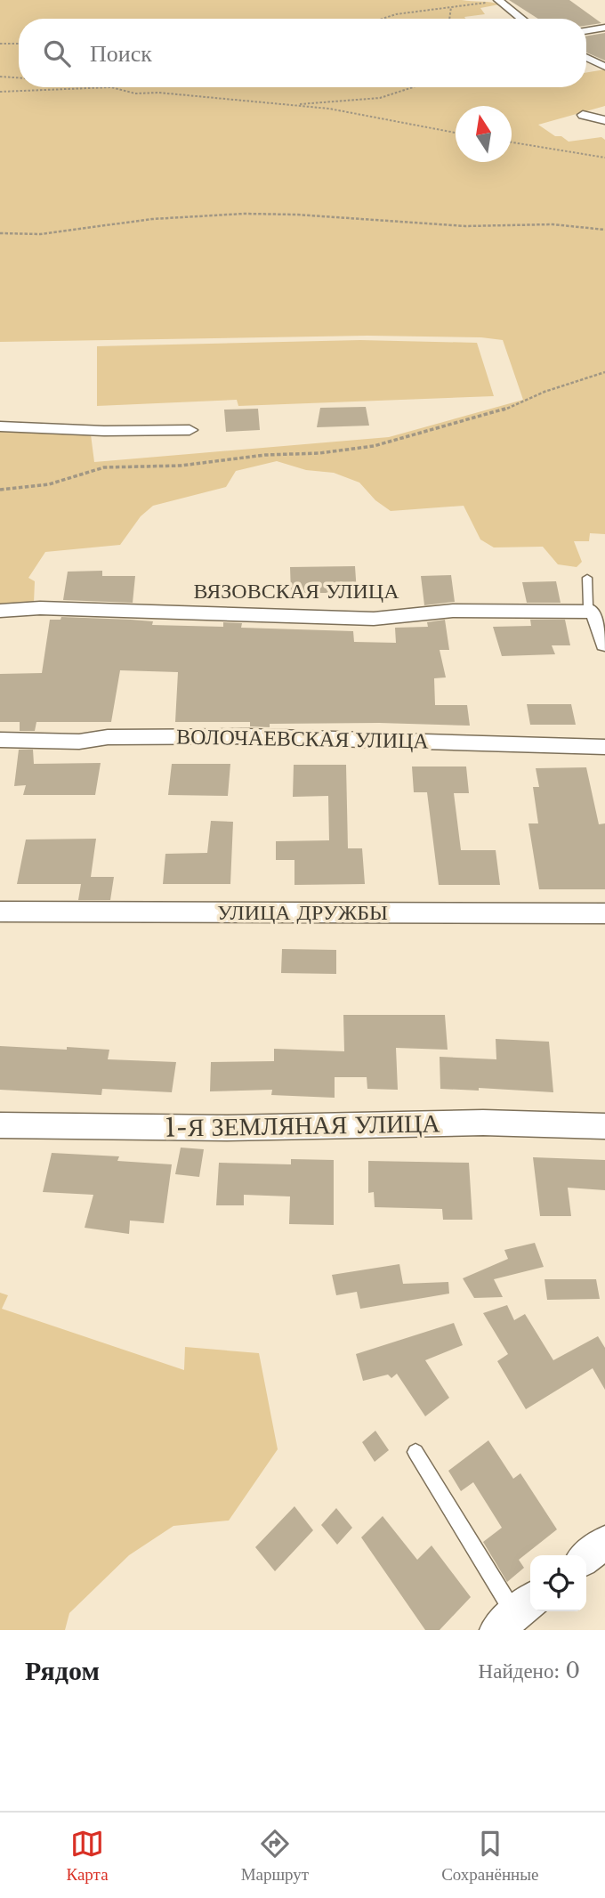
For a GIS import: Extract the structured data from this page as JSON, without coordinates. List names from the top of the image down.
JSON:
{
  "streets": {
    "street": [
      "ВЯЗОВСКАЯ УЛИЦА",
      "ВОЛОЧАЕВСКАЯ УЛИЦА",
      "УЛИЦА ДРУЖБЫ",
      "1-Я ЗЕМЛЯНАЯ УЛИЦА"
    ]
  },
  "north": "top",
  "page": {
    "search": "Поиск",
    "heading": ["Рядом", "Найдено: 0"],
    "nav": ["Карта", "Маршрут", "Сохранённые"]
  }
}
